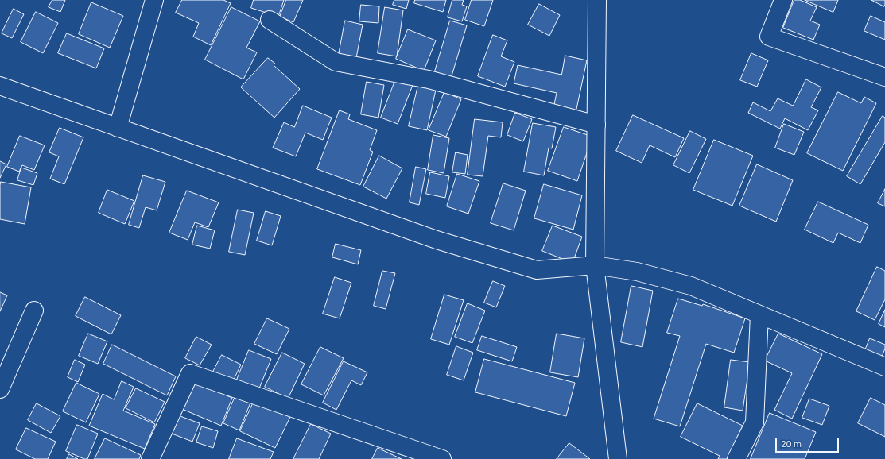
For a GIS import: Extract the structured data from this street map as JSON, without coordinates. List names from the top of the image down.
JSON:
{
  "scale_bar": "20 m"
}
